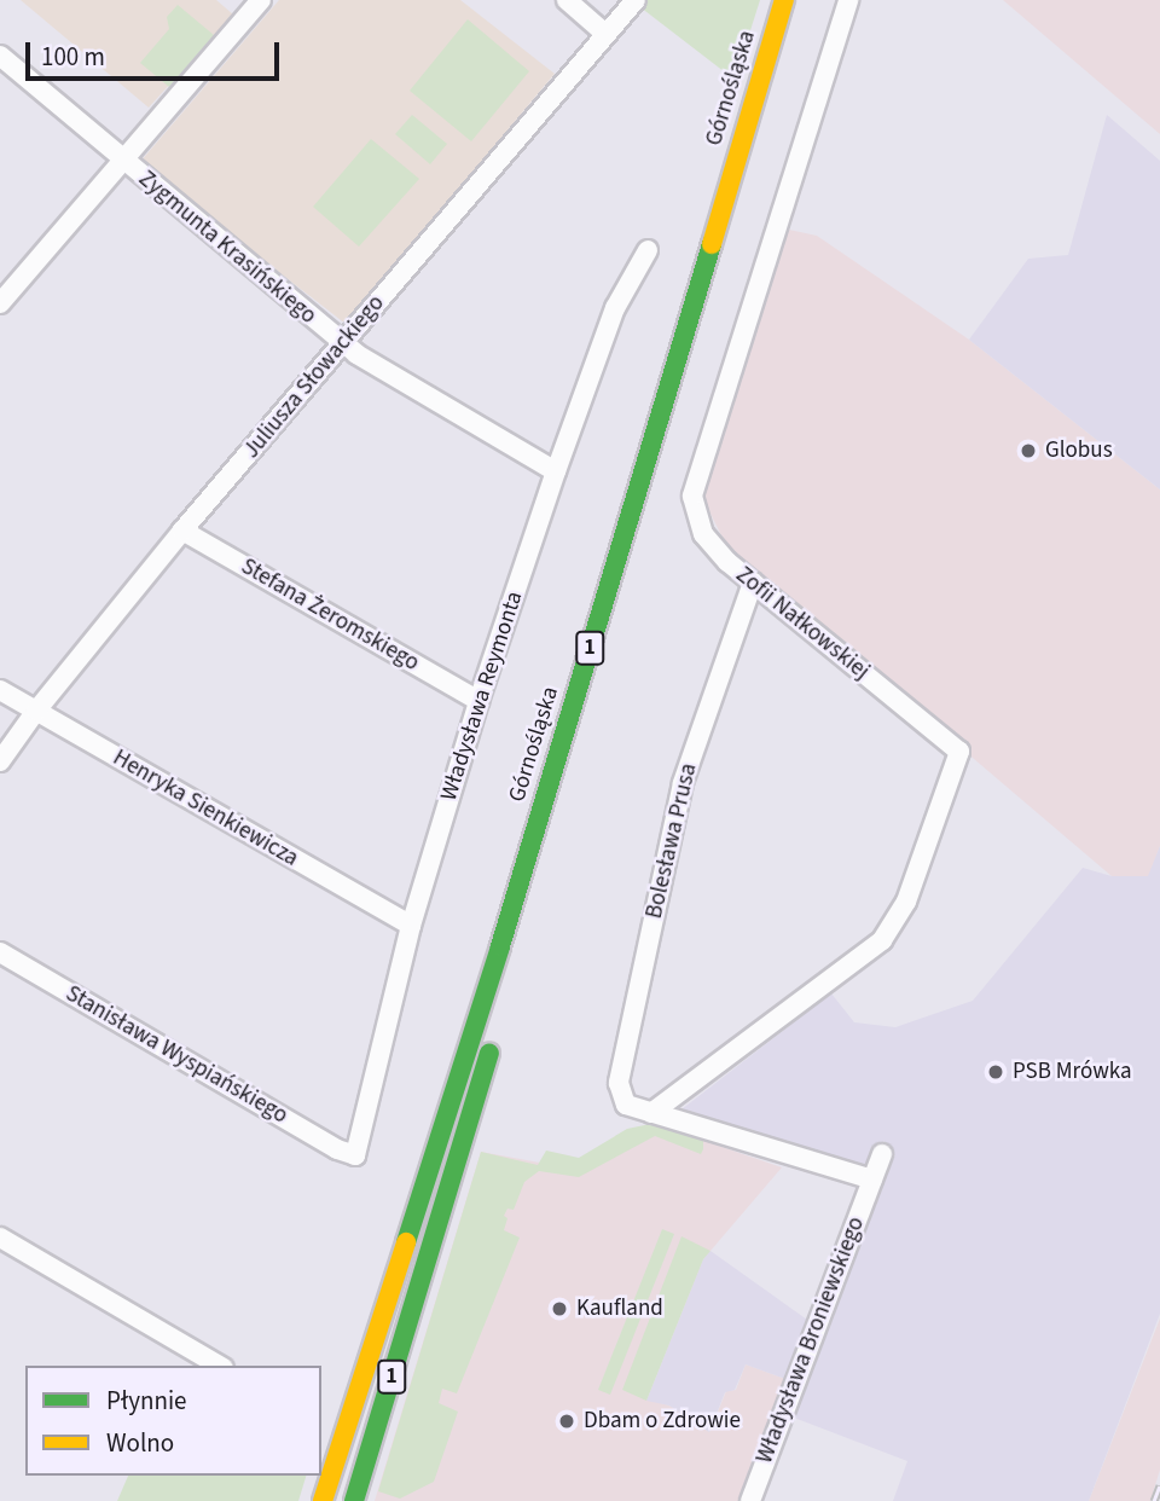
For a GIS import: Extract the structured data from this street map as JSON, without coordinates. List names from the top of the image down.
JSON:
{
  "streets": {
    "main road": ["Górnośląska", "1"],
    "street": [
      "Zygmunta Krasińskiego",
      "Juliusza Słowackiego",
      "Stefana Żeromskiego",
      "Zofii Nałkowskiej",
      "Władysława Reymonta",
      "Henryka Sienkiewicza",
      "Bolesława Prusa",
      "Stanisława Wyspiańskiego",
      "Władysława Broniewskiego"
    ]
  },
  "crossings": [
    ["Zygmunta Krasińskiego", "Juliusza Słowackiego"],
    ["Zygmunta Krasińskiego", "Władysława Reymonta"],
    ["Juliusza Słowackiego", "Stefana Żeromskiego"],
    ["Juliusza Słowackiego", "Henryka Sienkiewicza"],
    ["Stefana Żeromskiego", "Władysława Reymonta"],
    ["Zofii Nałkowskiej", "Bolesława Prusa"],
    ["Władysława Reymonta", "Henryka Sienkiewicza"],
    ["Władysława Reymonta", "Stanisława Wyspiańskiego"]
  ],
  "places": [
    "Globus",
    "PSB Mrówka",
    "Kaufland",
    "Dbam o Zdrowie"
  ],
  "legend": ["Płynnie", "Wolno"],
  "scale_bar": "100 m"
}
